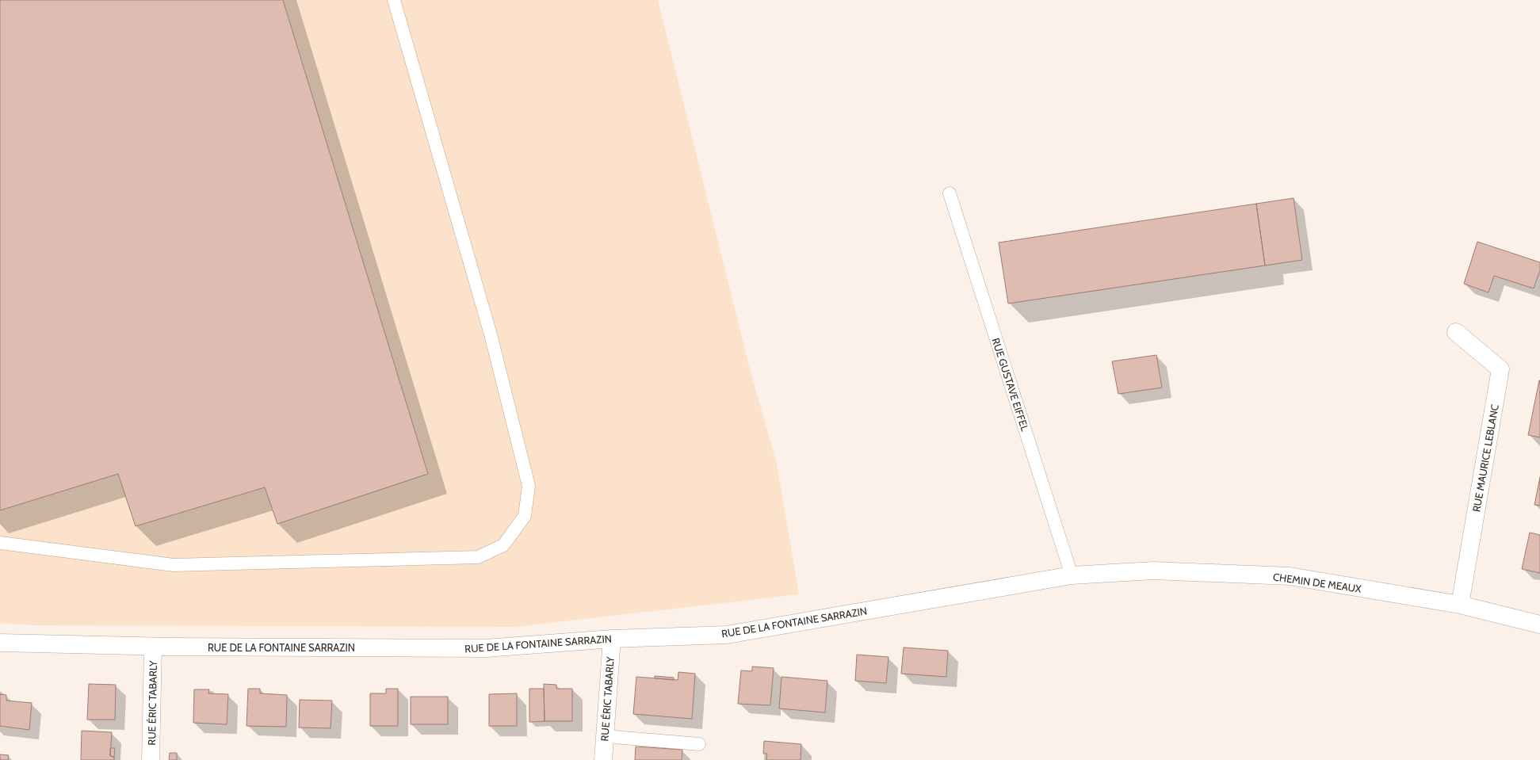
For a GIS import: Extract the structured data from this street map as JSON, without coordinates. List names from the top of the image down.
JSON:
{
  "streets": {
    "street": [
      "RUE MAURICE LEBLANC",
      "CHEMIN DE MEAUX",
      "RUE DE LA FONTAINE SARRAZIN",
      "RUE ÉRIC TABARLY"
    ],
    "lane": ["RUE GUSTAVE EIFFEL"]
  },
  "crossings": [
    ["RUE GUSTAVE EIFFEL", "CHEMIN DE MEAUX"],
    ["RUE GUSTAVE EIFFEL", "RUE DE LA FONTAINE SARRAZIN"],
    ["RUE MAURICE LEBLANC", "CHEMIN DE MEAUX"],
    ["CHEMIN DE MEAUX", "RUE DE LA FONTAINE SARRAZIN"],
    ["RUE DE LA FONTAINE SARRAZIN", "RUE ÉRIC TABARLY"]
  ]
}
